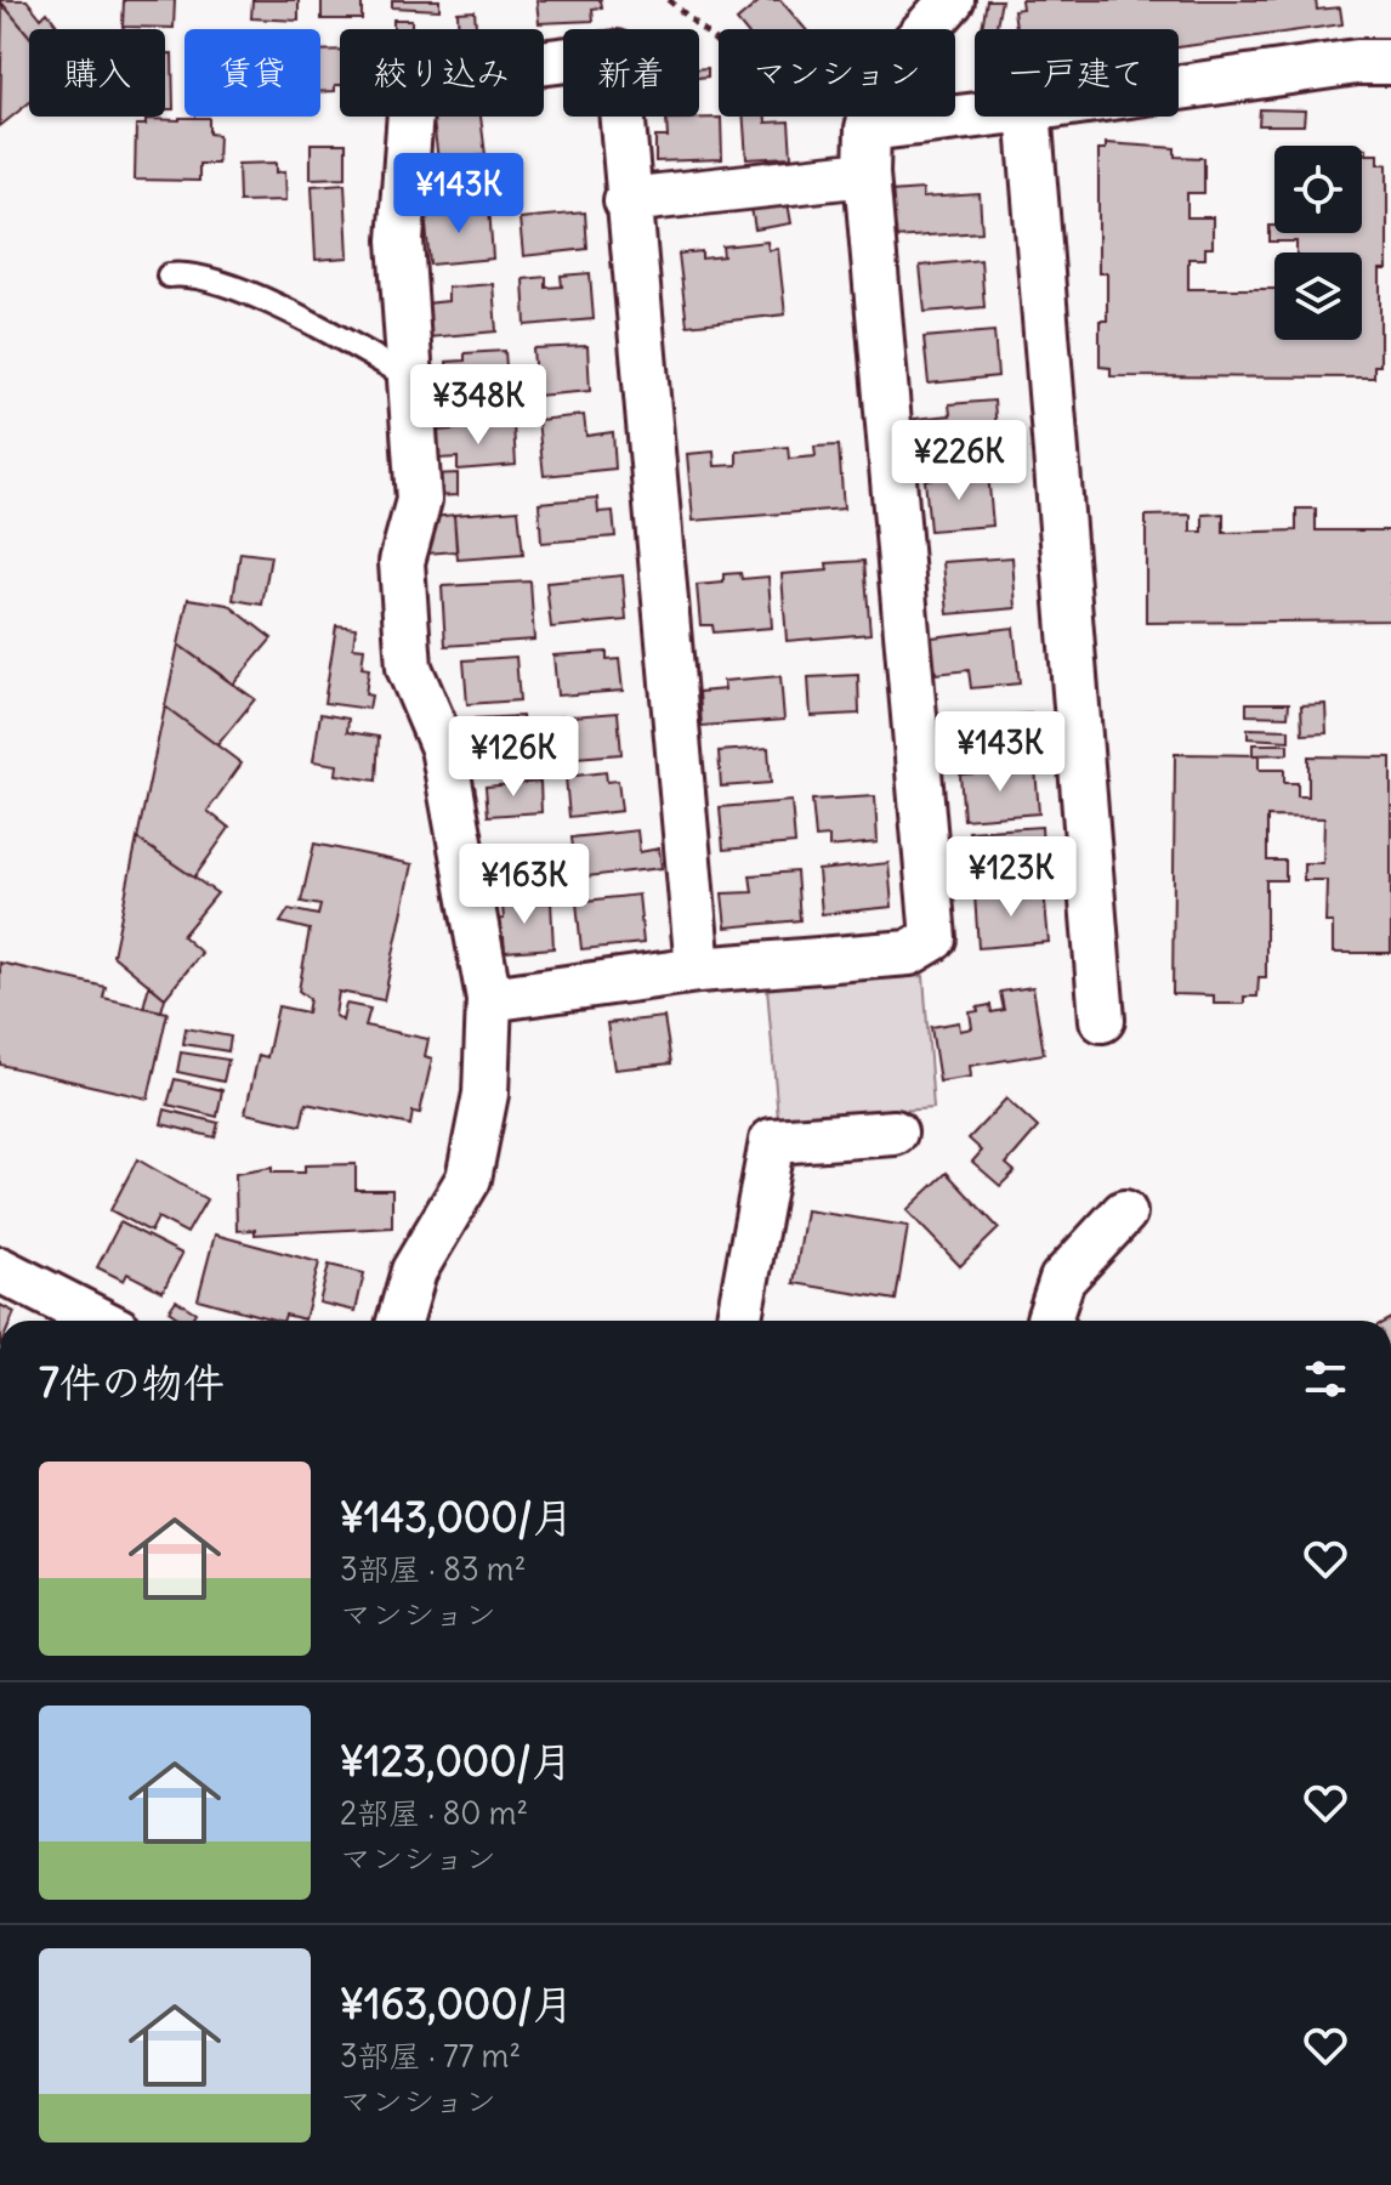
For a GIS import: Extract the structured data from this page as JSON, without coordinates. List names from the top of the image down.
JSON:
{
  "page": {
    "chip": [
      "購入",
      "賃貸",
      "絞り込み",
      "新着",
      "マンション",
      "一戸建て"
    ],
    "price": [
      "¥143K",
      "¥348K",
      "¥226K",
      "¥143K",
      "¥126K",
      "¥123K",
      "¥163K"
    ],
    "heading": "7件の物件",
    "list": [
      {
        "name": "¥143,000/月",
        "note": "3部屋 · 83 m² · マンション"
      },
      {
        "name": "¥123,000/月",
        "note": "2部屋 · 80 m² · マンション"
      },
      {
        "name": "¥163,000/月",
        "note": "3部屋 · 77 m² · マンション"
      }
    ]
  }
}
